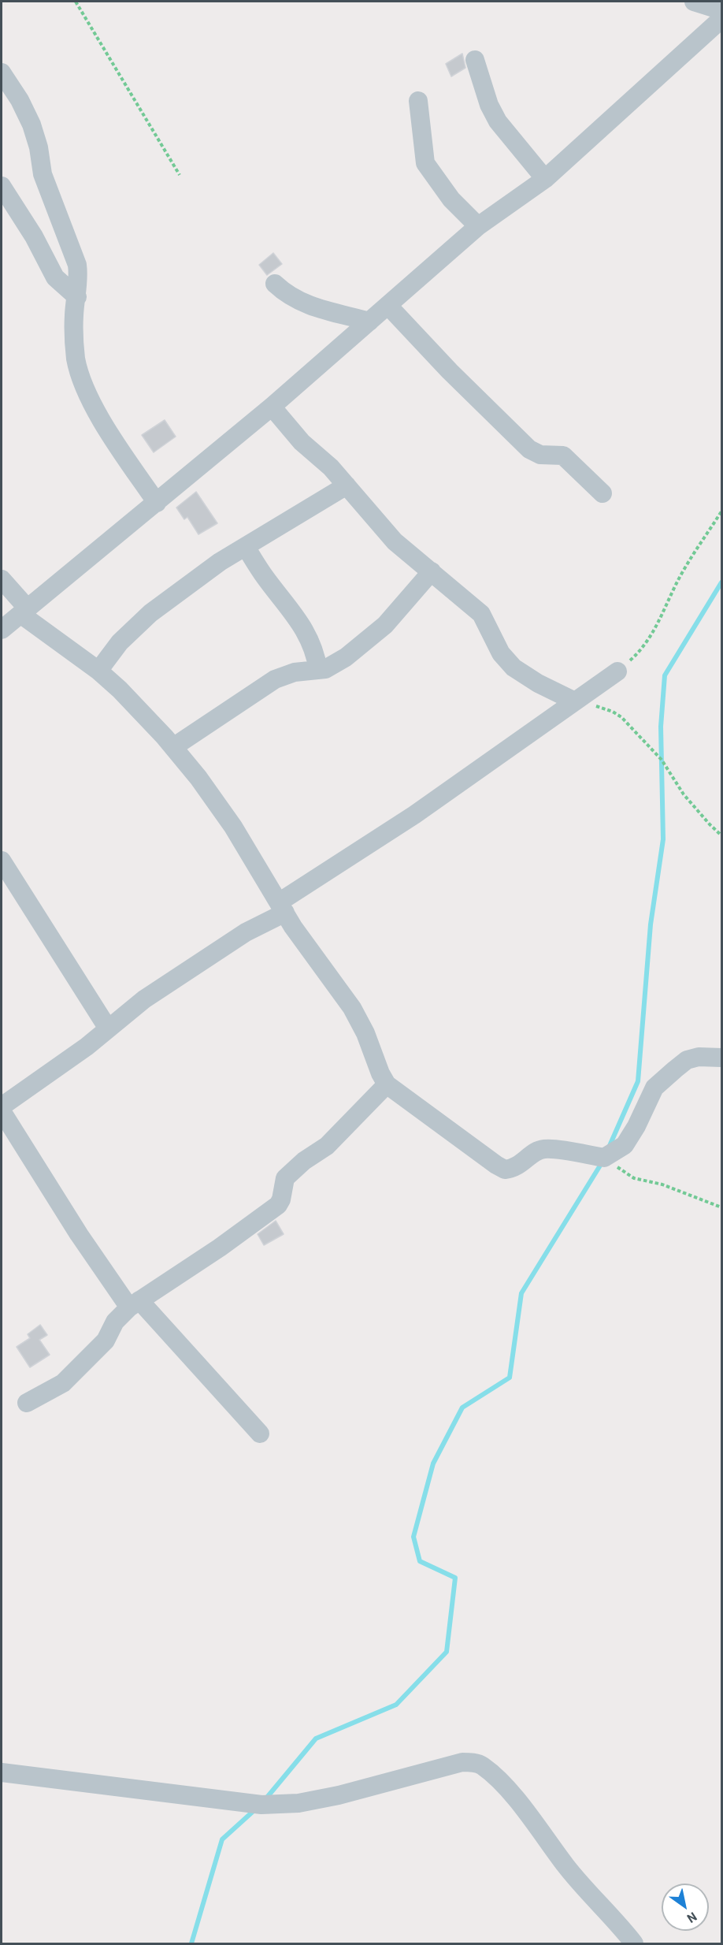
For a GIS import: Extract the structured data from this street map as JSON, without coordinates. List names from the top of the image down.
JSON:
{
  "north": "bottom right"
}
